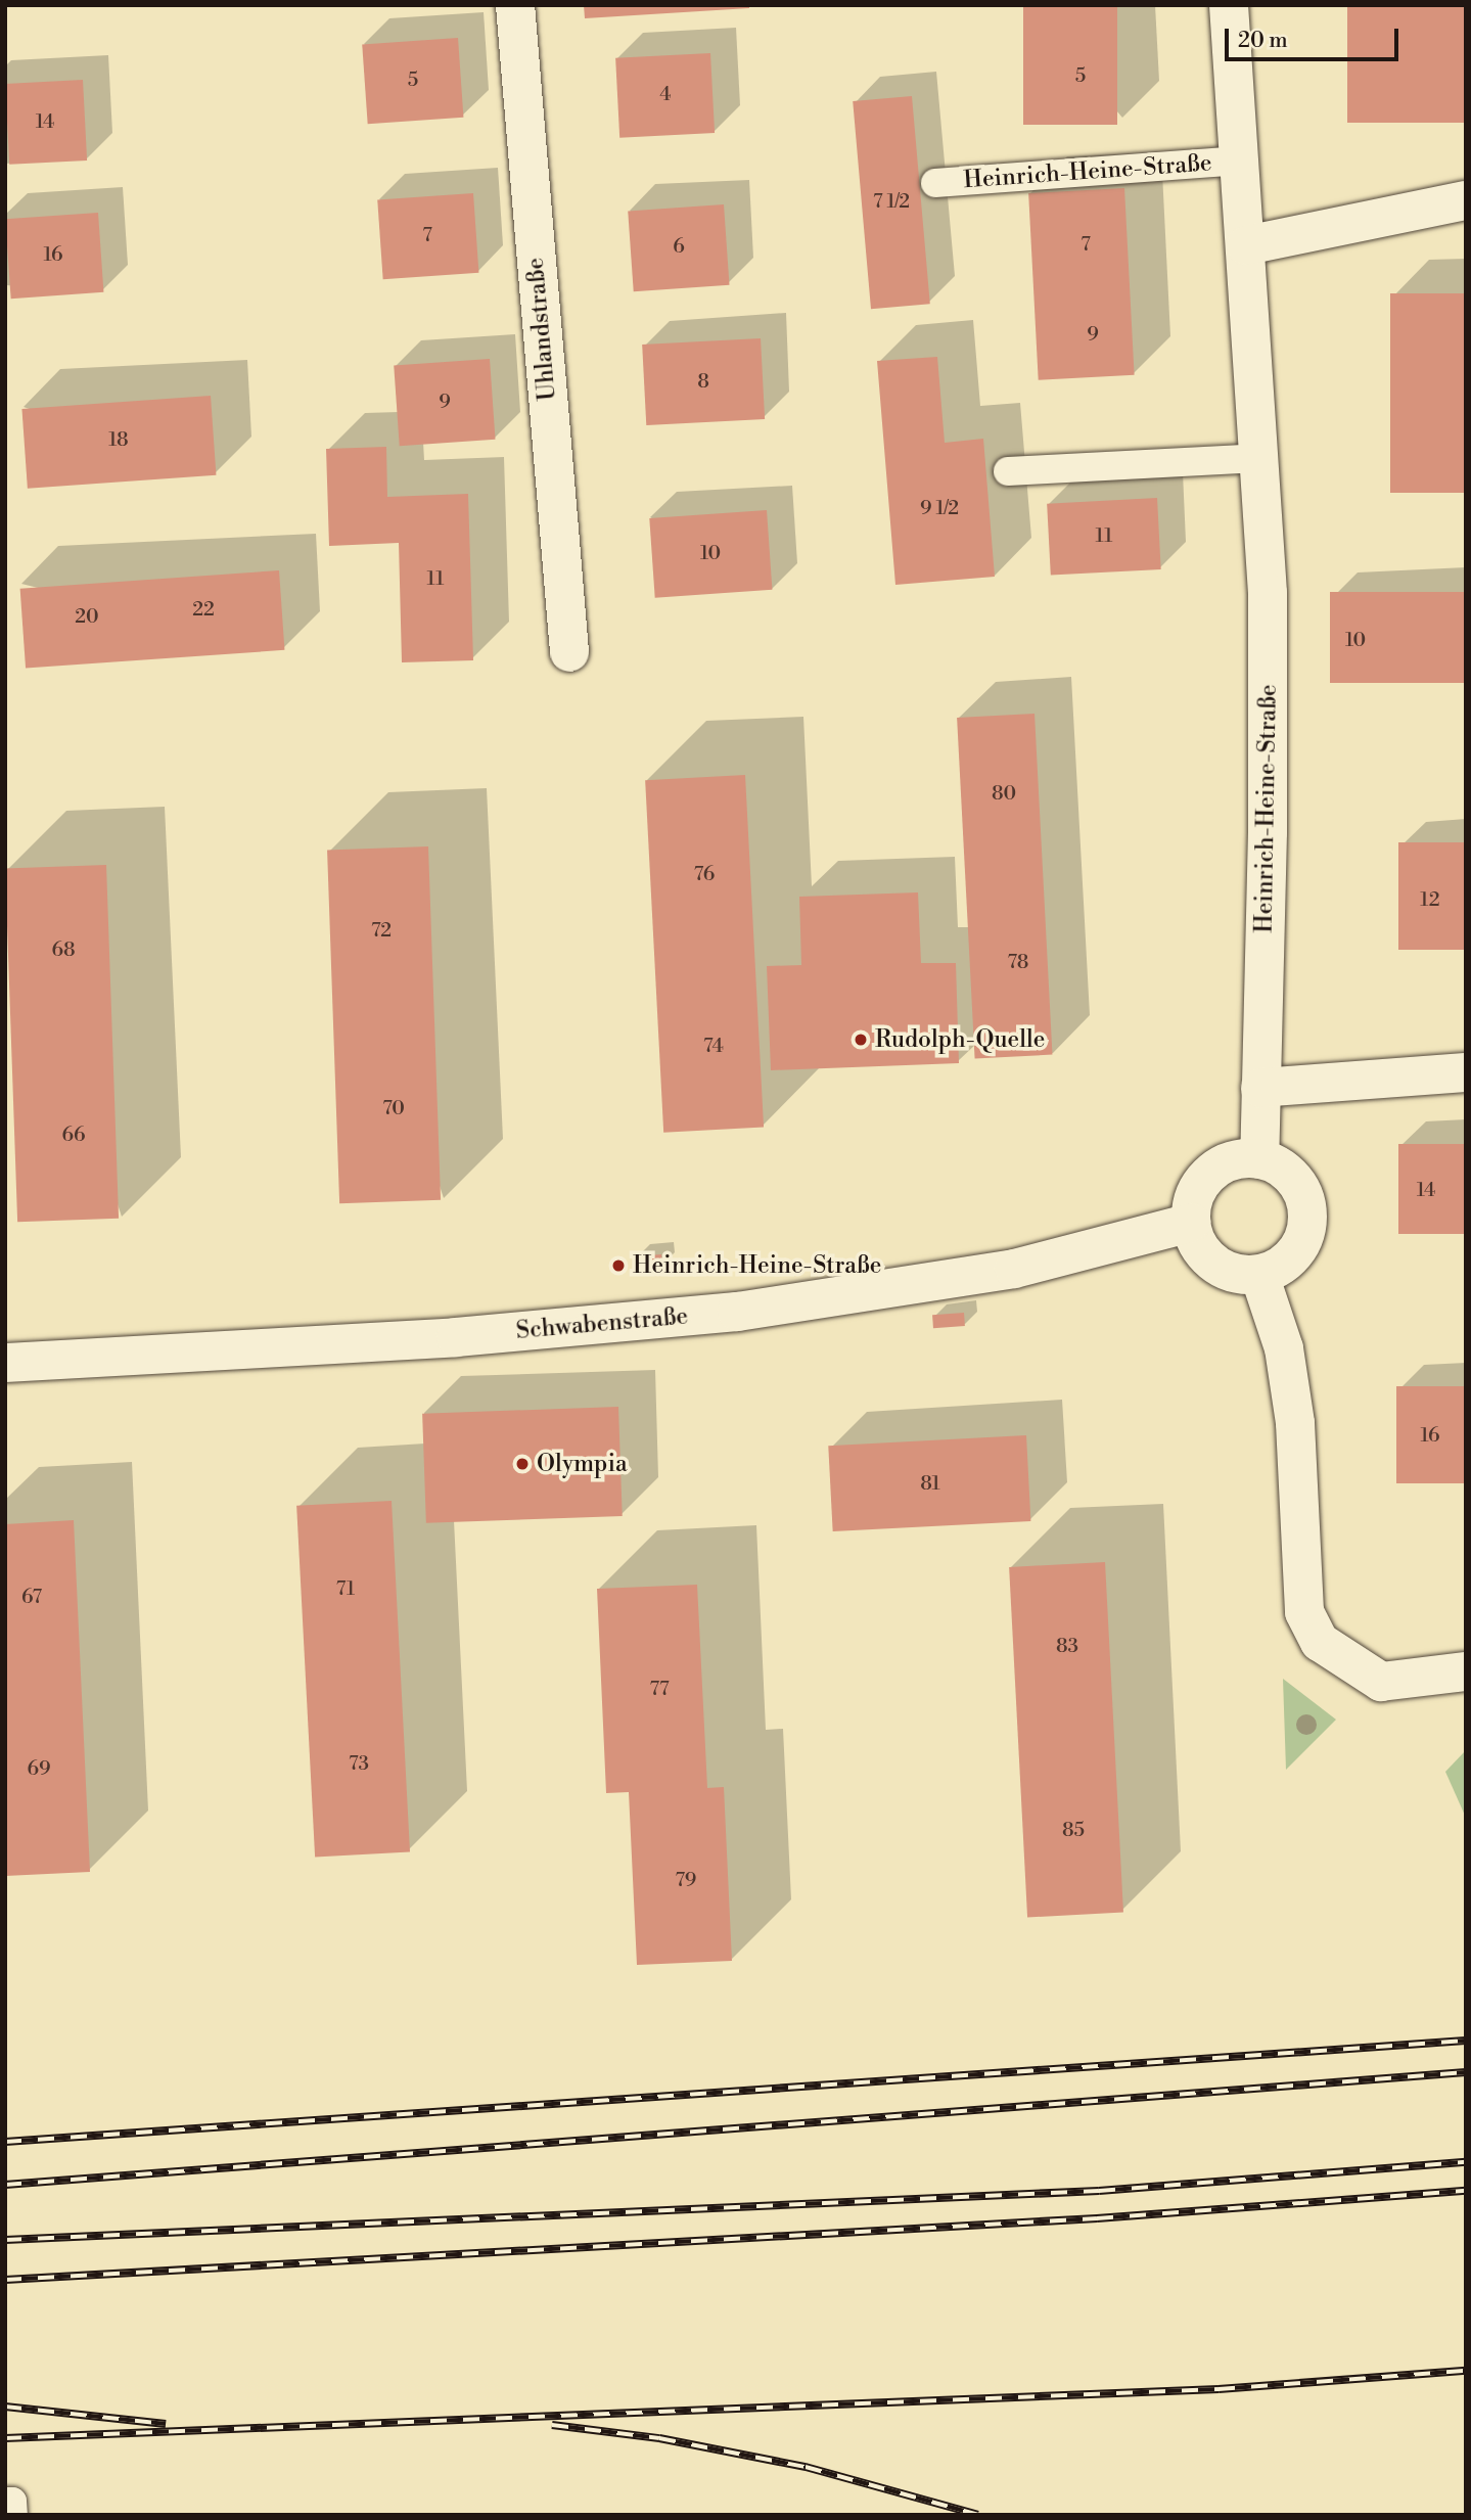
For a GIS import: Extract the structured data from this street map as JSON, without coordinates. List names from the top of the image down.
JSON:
{
  "streets": {
    "street": ["Heinrich-Heine-Straße", "Uhlandstraße", "Schwabenstraße"]
  },
  "crossings": [
    ["Heinrich-Heine-Straße", "Schwabenstraße"]
  ],
  "places": ["Rudolph-Quelle", "Heinrich-Heine-Straße", "Olympia"],
  "house_numbers": [
    "5",
    "5",
    "4",
    "14",
    "7 1/2",
    "7",
    "7",
    "6",
    "16",
    "9",
    "8",
    "9",
    "18",
    "9 1/2",
    "11",
    "10",
    "11",
    "22",
    "20",
    "10",
    "80",
    "76",
    "12",
    "72",
    "68",
    "78",
    "74",
    "70",
    "66",
    "14",
    "16",
    "81",
    "71",
    "67",
    "83",
    "77",
    "73",
    "69",
    "85",
    "79"
  ],
  "scale_bar": "20 m"
}
